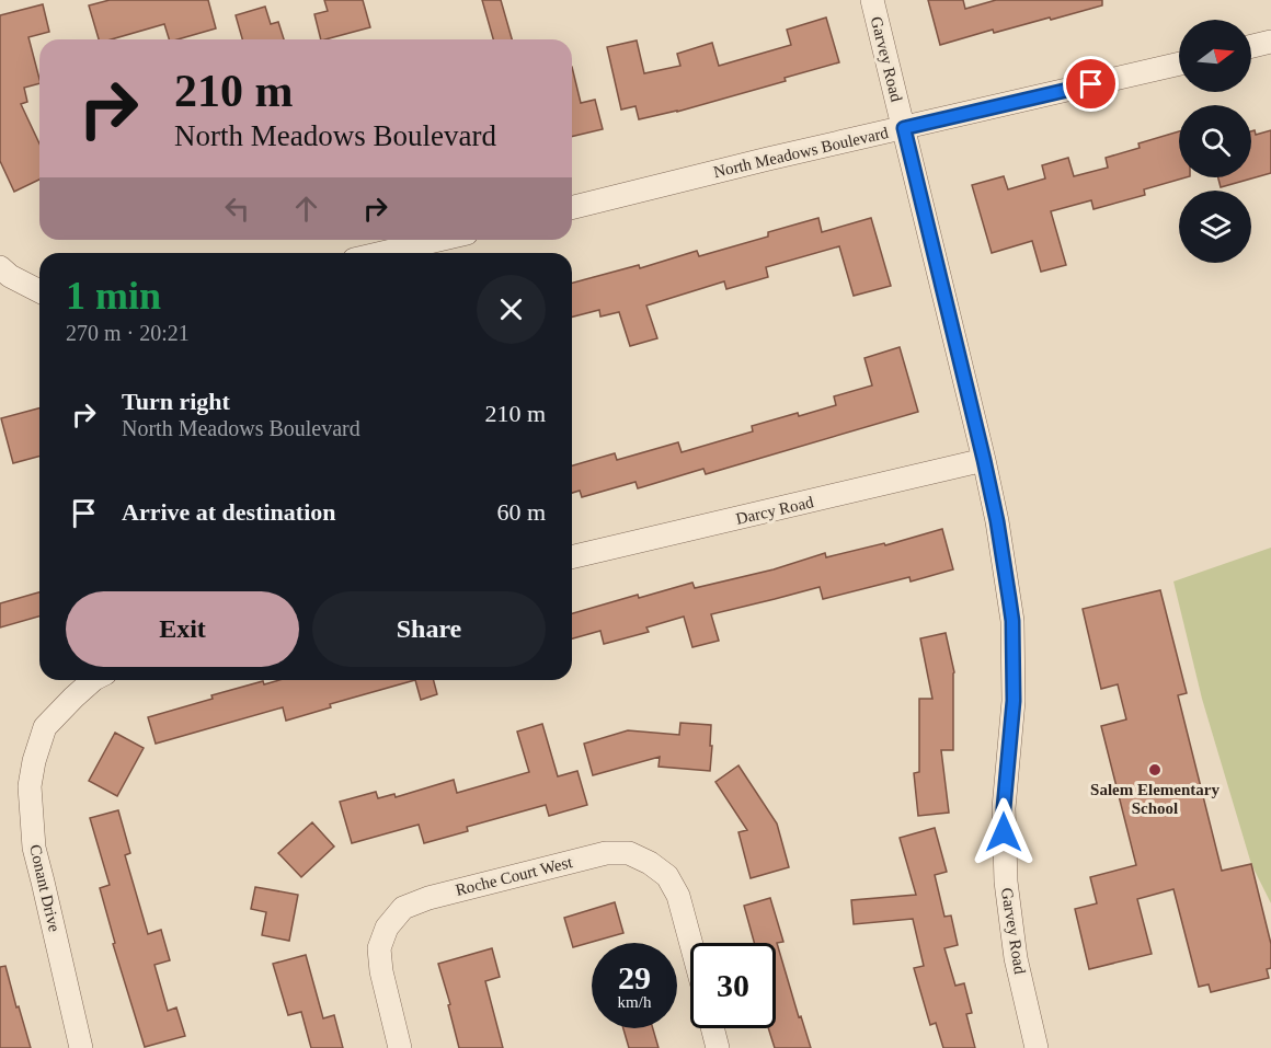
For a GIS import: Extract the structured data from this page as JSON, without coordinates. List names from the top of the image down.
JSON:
{
  "streets": {
    "street": [
      "Garvey Road",
      "North Meadows Boulevard",
      "Darcy Road",
      "Roche Court West",
      "Conant Drive"
    ]
  },
  "crossings": [
    ["Garvey Road", "North Meadows Boulevard"],
    ["Garvey Road", "Darcy Road"]
  ],
  "places": ["Salem Elementary School"],
  "north": "right",
  "page": {
    "turn": ["210 m", "North Meadows Boulevard"],
    "heading": ["1 min", "270 m · 20:21"],
    "list": [
      {
        "name": "Turn right",
        "note": "North Meadows Boulevard",
        "value": "210 m"
      },
      {
        "name": "Arrive at destination",
        "value": "60 m"
      }
    ],
    "buttons": ["Exit", "Share"],
    "speed": "29 km/h",
    "limit": "30"
  }
}
